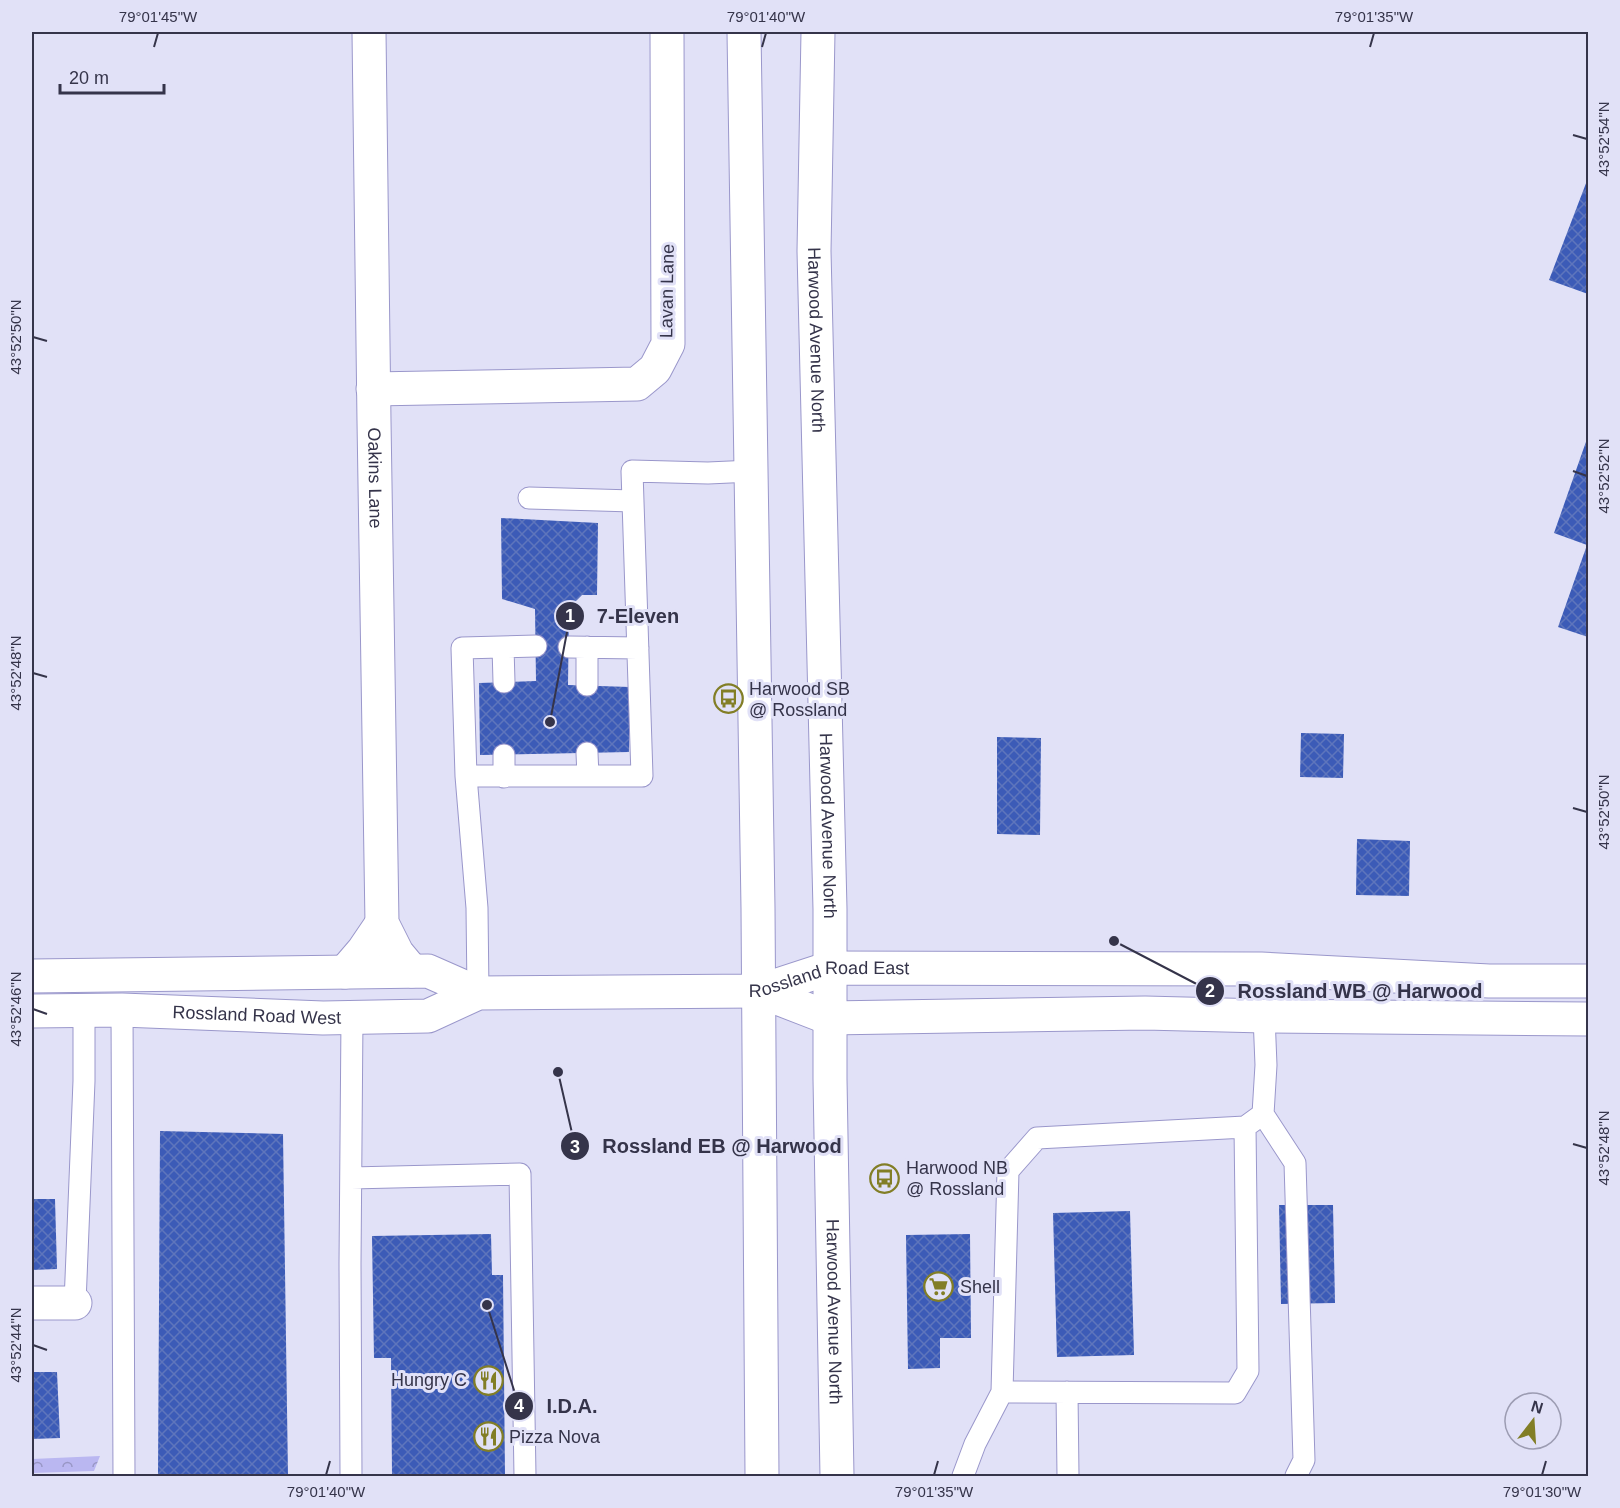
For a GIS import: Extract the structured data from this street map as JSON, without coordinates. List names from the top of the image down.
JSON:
{
  "streets": {
    "main road": [
      "Lavan Lane",
      "Harwood Avenue North",
      "Oakins Lane",
      "Rossland Road East",
      "Rossland Road West"
    ]
  },
  "crossings": [
    ["Lavan Lane", "Oakins Lane"],
    ["Harwood Avenue North", "Rossland Road East"],
    ["Oakins Lane", "Rossland Road West"],
    ["Rossland Road East", "Rossland Road West"]
  ],
  "places": {
    "bus stop": ["Harwood SB @ Rossland", "Harwood NB @ Rossland"],
    "other": [
      "7-Eleven",
      "Rossland WB @ Harwood",
      "Rossland EB @ Harwood",
      "I.D.A."
    ],
    "supermarket": ["Shell"],
    "restaurant": ["Hungry C", "Pizza Nova"]
  },
  "scale_bar": "20 m",
  "north": "top",
  "coordinates": [
    "79°01'45\"W",
    "79°01'40\"W",
    "79°01'35\"W",
    "43°52'54\"N",
    "43°52'50\"N",
    "43°52'52\"N",
    "43°52'48\"N",
    "43°52'46\"N",
    "43°52'44\"N",
    "79°01'30\"W"
  ]
}
